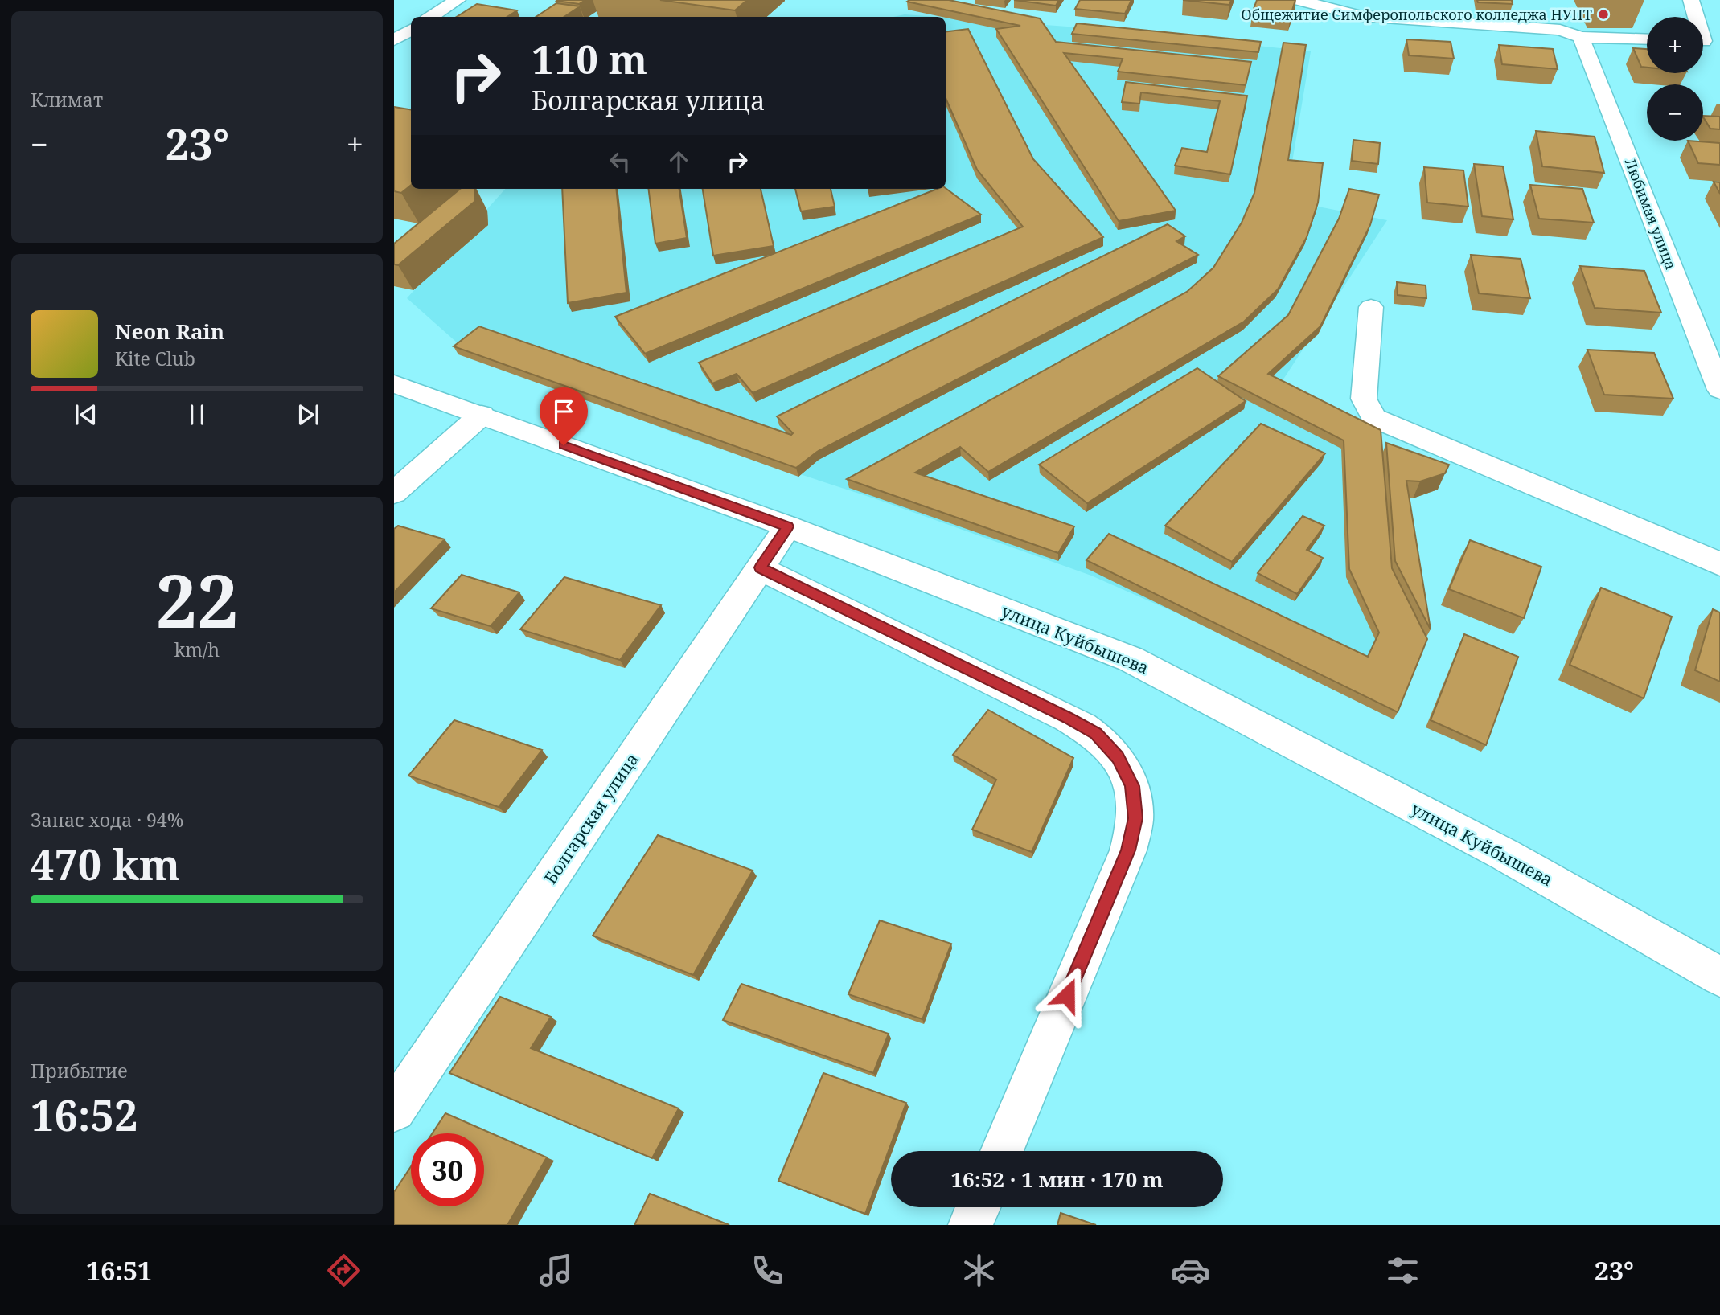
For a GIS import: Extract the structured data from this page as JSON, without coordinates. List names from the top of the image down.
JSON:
{
  "streets": {
    "street": ["Любимая улица", "улица Куйбышева", "Болгарская улица"]
  },
  "crossings": [
    ["улица Куйбышева", "Болгарская улица"]
  ],
  "places": ["Общежитие Симферопольского колледжа НУПТ"],
  "page": {
    "tile": [
      "Климат",
      ["22", "km/h"],
      ["Запас хода · 94%", "470 km"],
      ["Прибытие", "16:52"]
    ],
    "map_buttons": ["+", "−"],
    "turn": ["110 m", "Болгарская улица"],
    "heat": ["−", "23°", "+"],
    "song": ["Neon Rain", "Kite Club"],
    "limit": "30",
    "trip": "16:52 · 1 мин · 170 m",
    "tabs": ["16:51", "23°"]
  }
}
